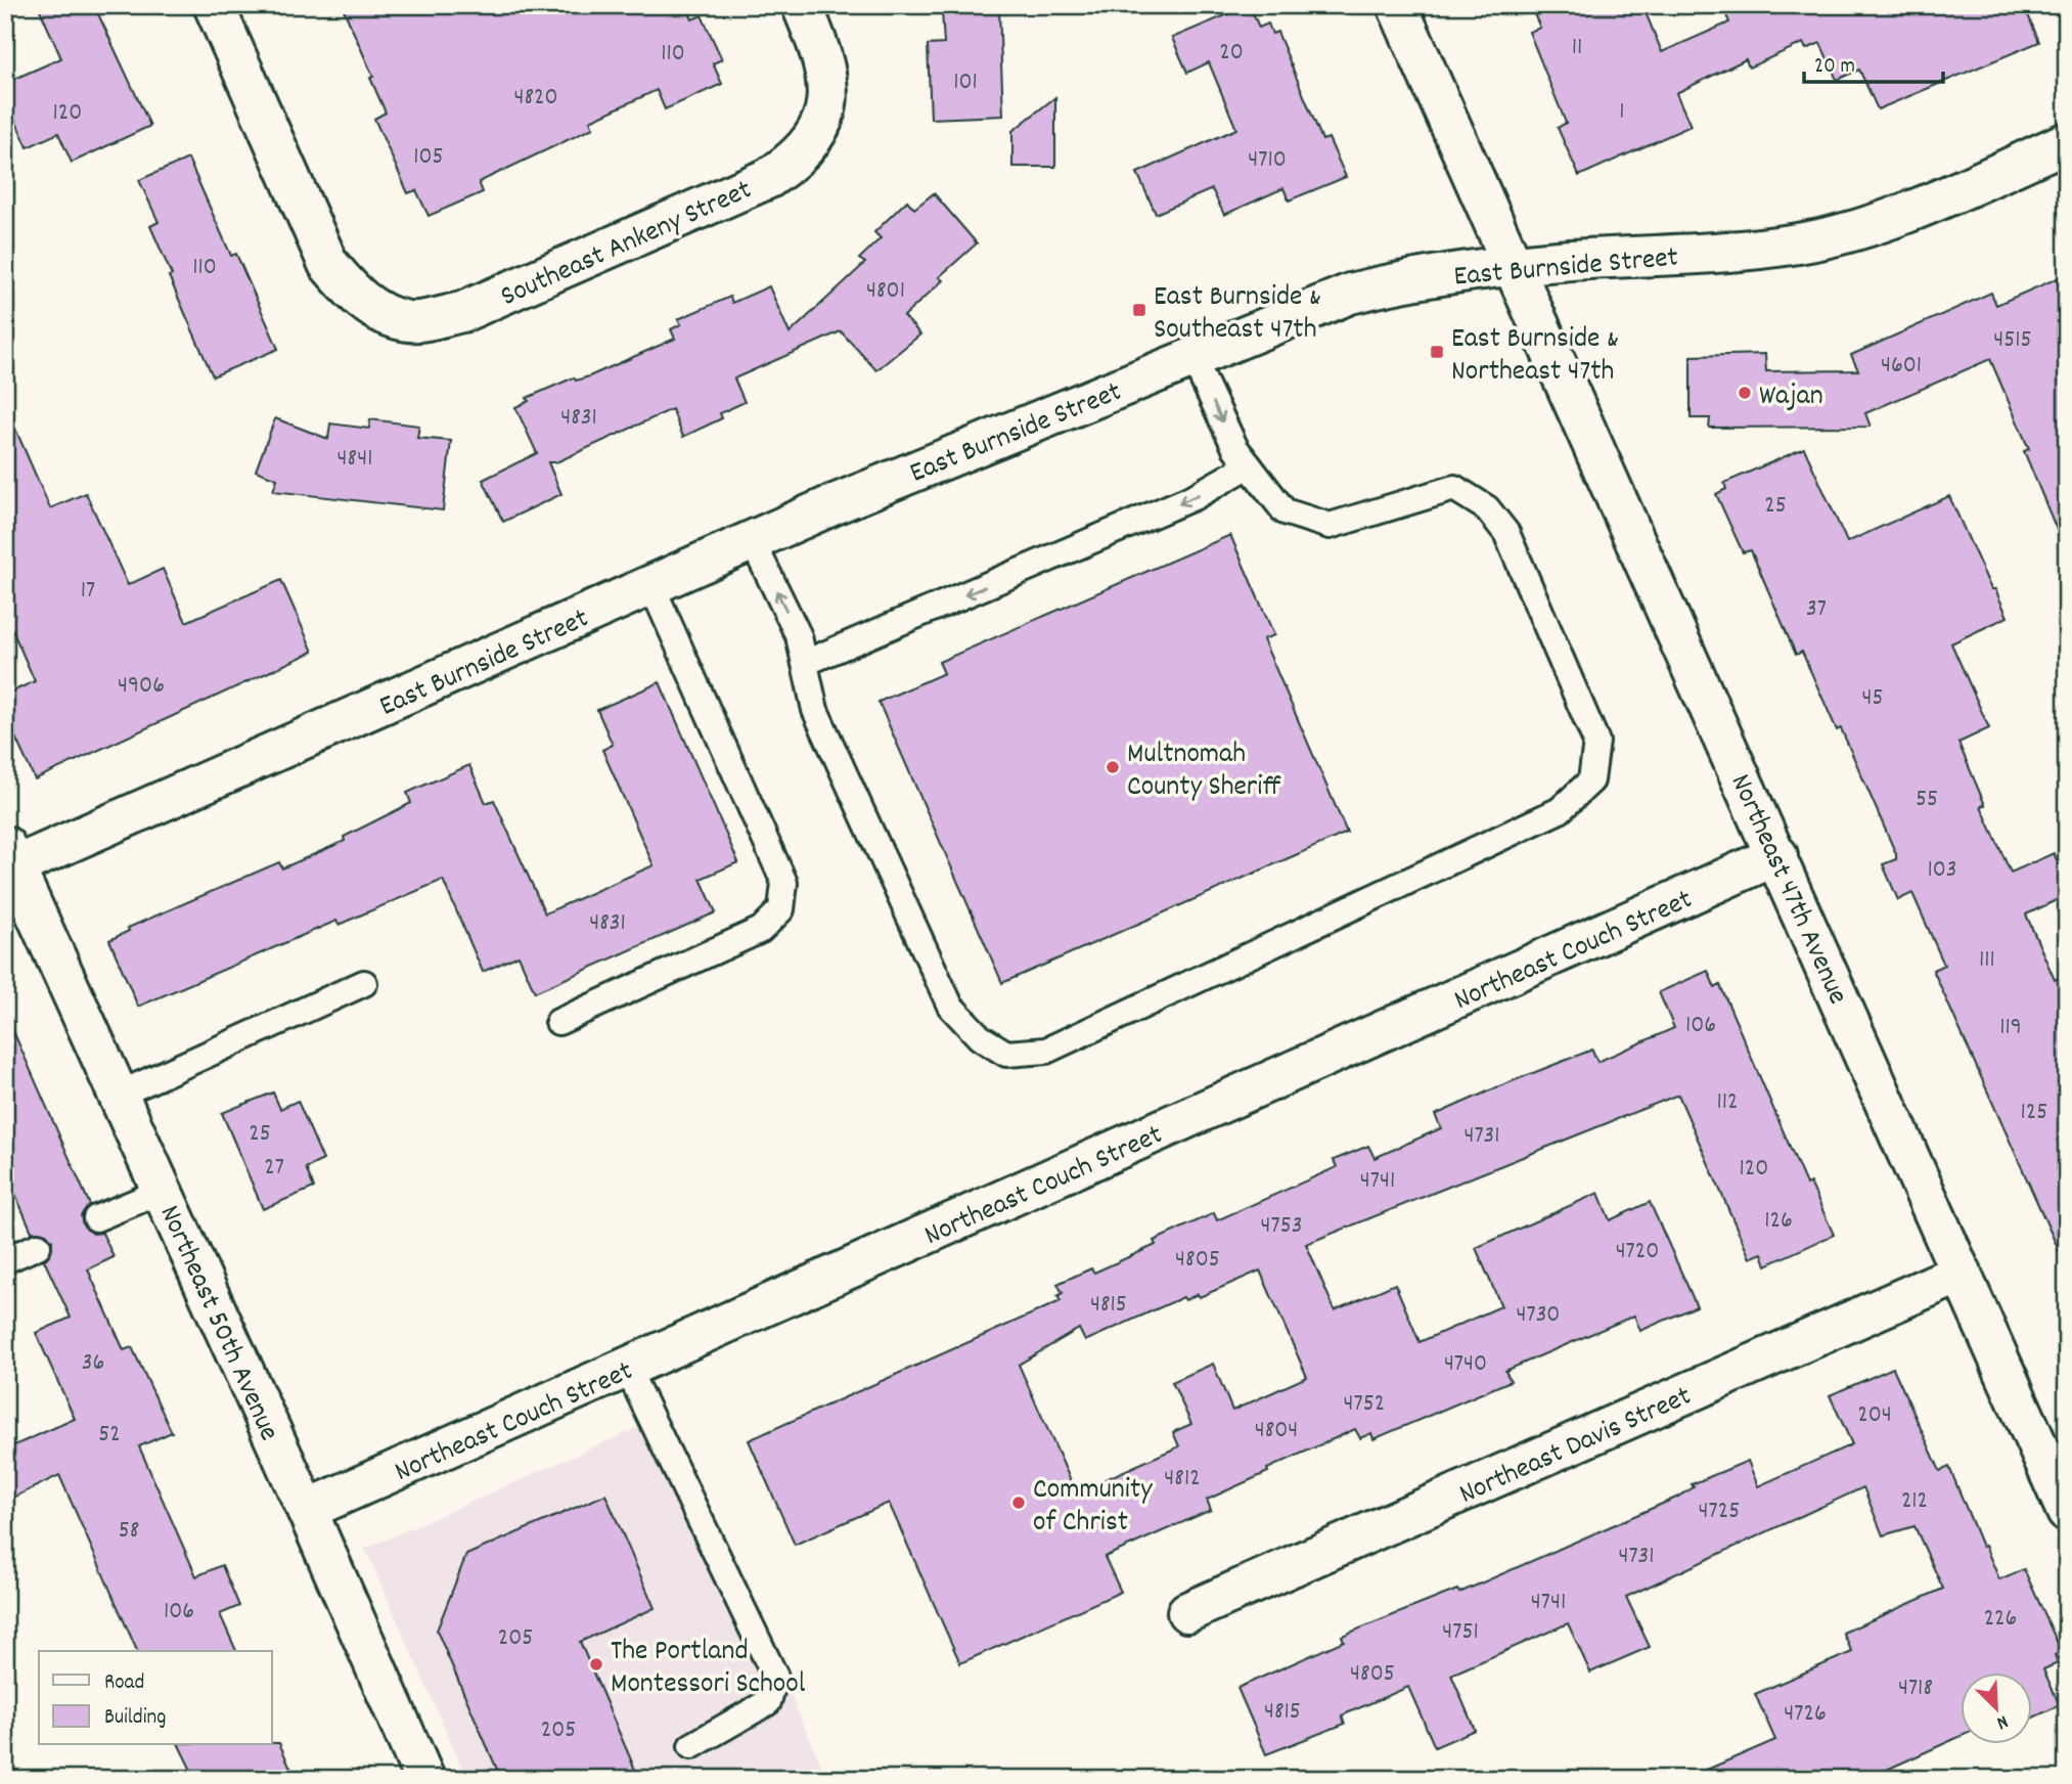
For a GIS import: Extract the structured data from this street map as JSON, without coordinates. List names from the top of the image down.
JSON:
{
  "streets": {
    "street": [
      "Southeast Ankeny Street",
      "East Burnside Street",
      "Northeast 47th Avenue",
      "Northeast Couch Street",
      "Northeast 50th Avenue",
      "Northeast Davis Street"
    ]
  },
  "crossings": [
    ["East Burnside Street", "Northeast 47th Avenue"],
    ["East Burnside Street", "Northeast 50th Avenue"],
    ["Northeast 47th Avenue", "Northeast Couch Street"],
    ["Northeast 47th Avenue", "Northeast Davis Street"],
    ["Northeast Couch Street", "Northeast 50th Avenue"]
  ],
  "places": {
    "transit": ["East Burnside & Southeast 47th", "East Burnside & Northeast 47th"],
    "other": [
      "Wajan",
      "Multnomah County Sheriff",
      "Community of Christ",
      "The Portland Montessori School"
    ]
  },
  "house_numbers": [
    "11",
    "20",
    "110",
    "101",
    "4820",
    "1",
    "120",
    "105",
    "4710",
    "110",
    "4801",
    "4515",
    "4601",
    "4831",
    "4841",
    "25",
    "17",
    "37",
    "4906",
    "45",
    "55",
    "103",
    "4831",
    "111",
    "106",
    "119",
    "112",
    "125",
    "25",
    "4731",
    "27",
    "120",
    "4741",
    "126",
    "4753",
    "4720",
    "4805",
    "4815",
    "4730",
    "36",
    "4740",
    "4752",
    "204",
    "4804",
    "52",
    "4812",
    "212",
    "4725",
    "58",
    "4731",
    "4741",
    "106",
    "226",
    "4751",
    "205",
    "4805",
    "4718",
    "4815",
    "4726",
    "205"
  ],
  "legend": ["Road", "Building"],
  "scale_bar": "20 m",
  "north": "bottom right"
}
